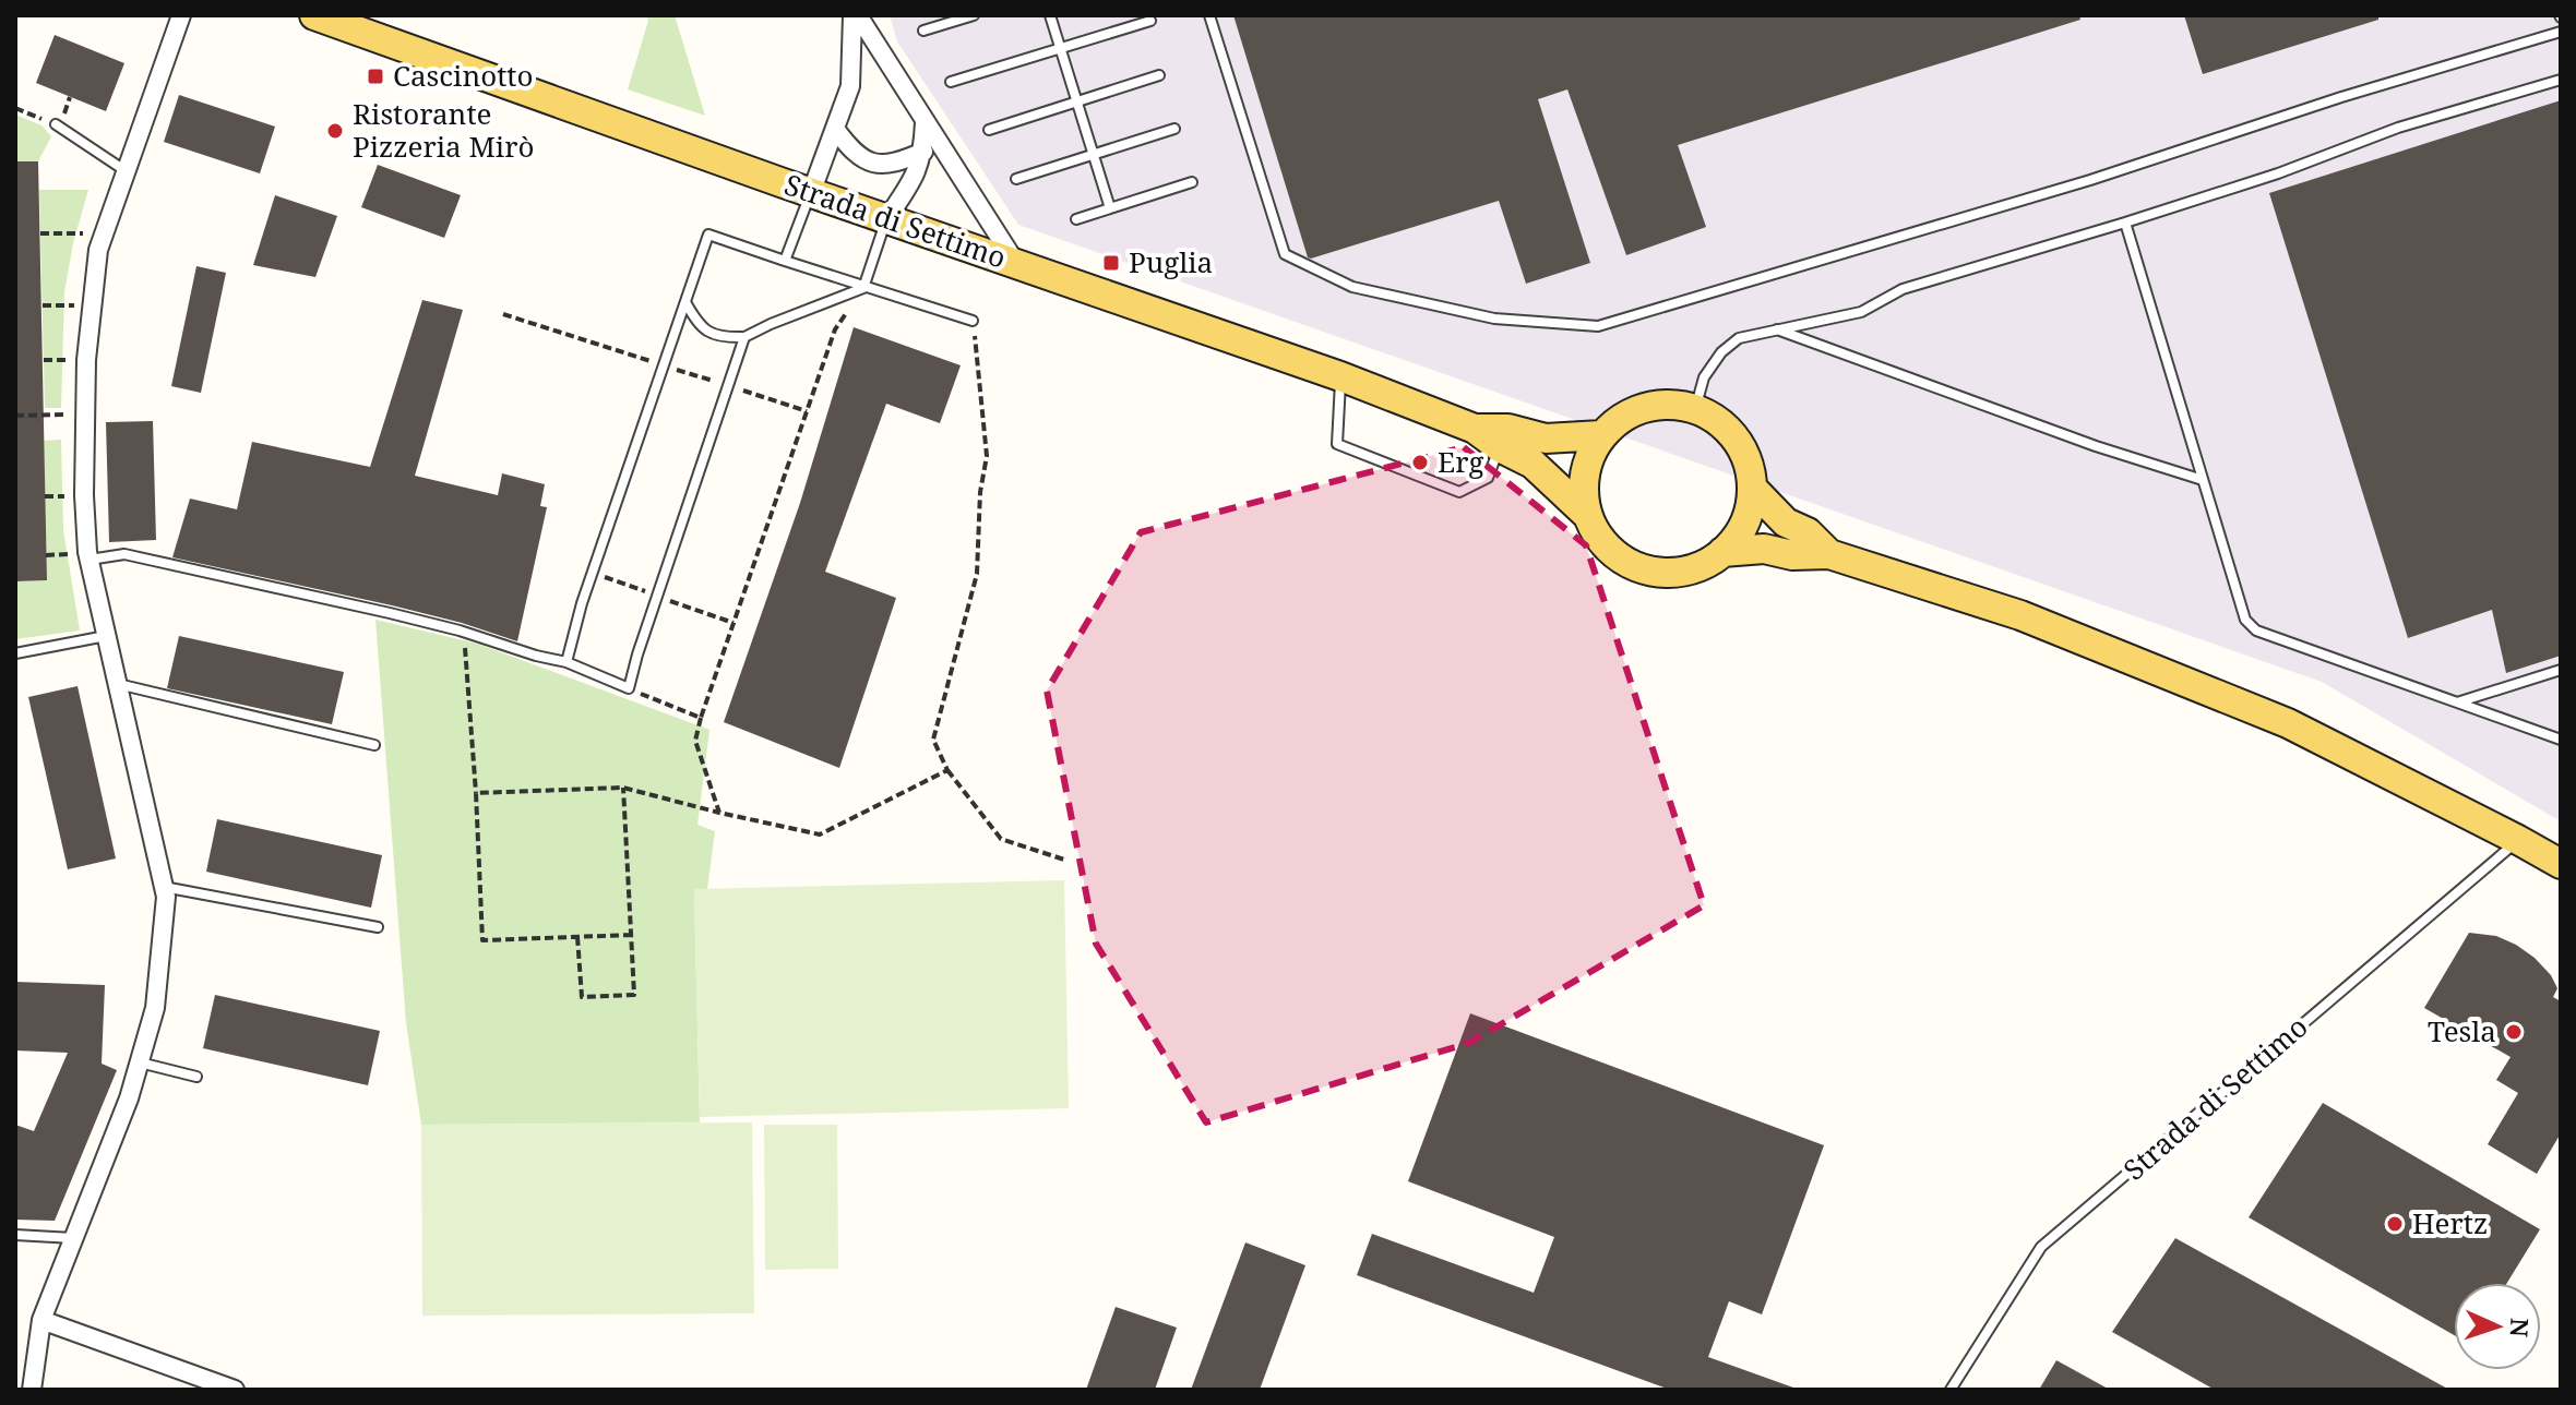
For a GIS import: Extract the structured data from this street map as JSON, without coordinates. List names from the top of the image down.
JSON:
{
  "streets": {
    "main road": ["Strada di Settimo"]
  },
  "places": {
    "transit": ["Cascinotto", "Puglia"],
    "other": [
      "Ristorante Pizzeria Mirò",
      "Erg",
      "Tesla",
      "Hertz"
    ]
  },
  "north": "right"
}
